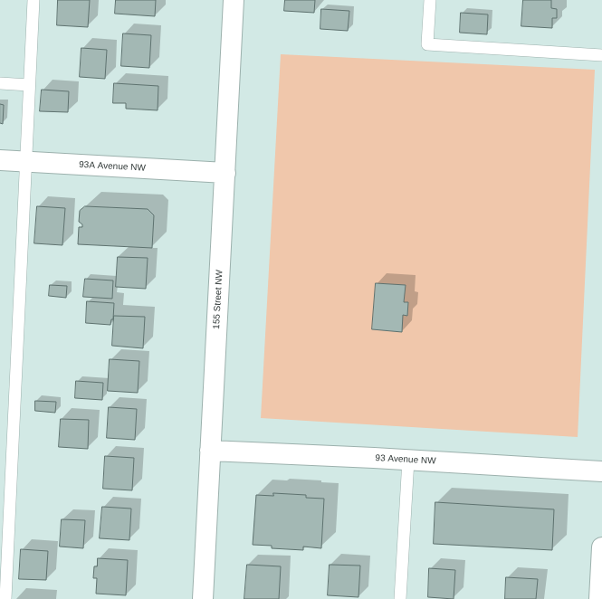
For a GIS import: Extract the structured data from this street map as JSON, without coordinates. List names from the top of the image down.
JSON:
{
  "streets": {
    "street": ["93A Avenue NW", "155 Street NW", "93 Avenue NW"]
  },
  "crossings": [
    ["93A Avenue NW", "155 Street NW"],
    ["155 Street NW", "93 Avenue NW"]
  ]
}
